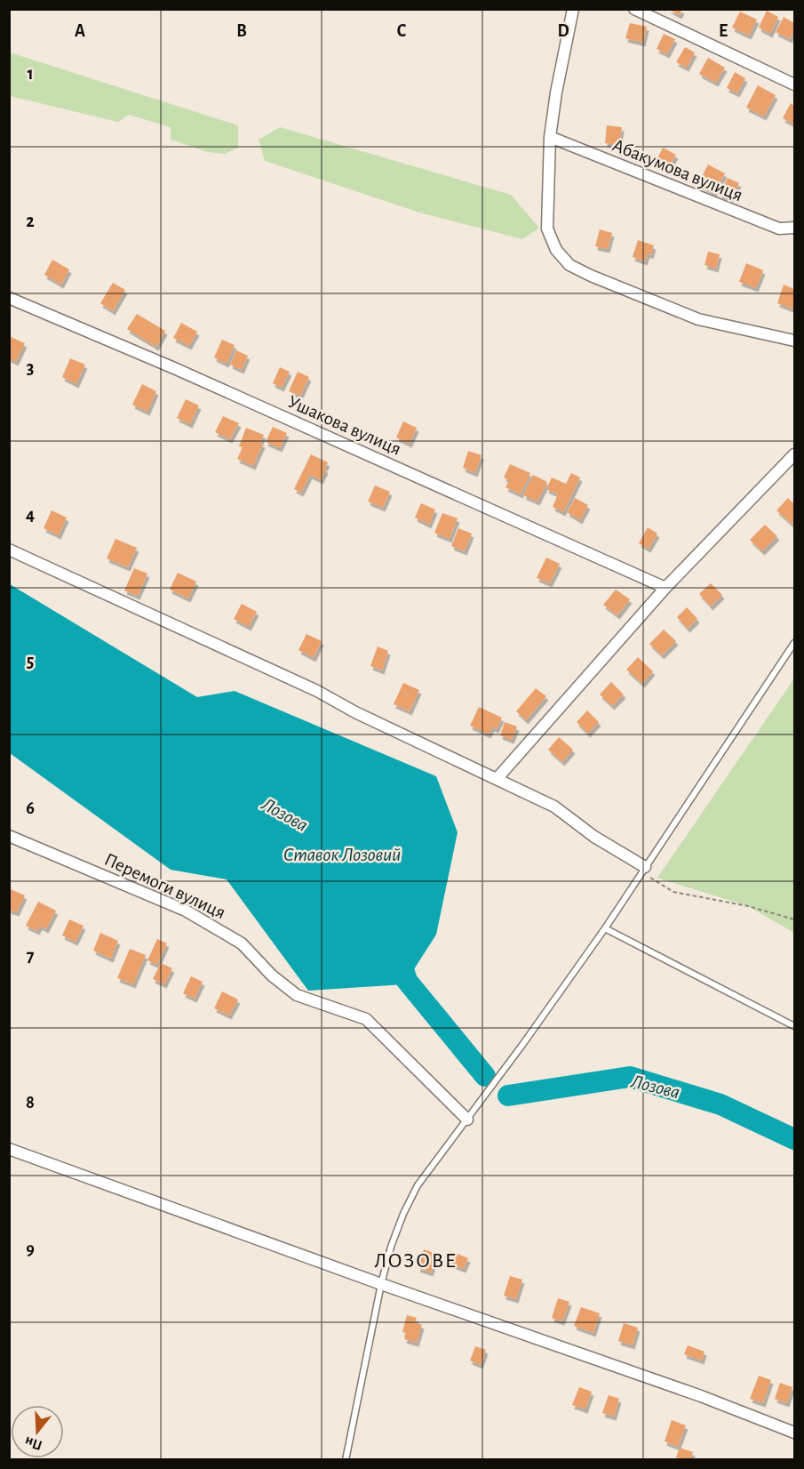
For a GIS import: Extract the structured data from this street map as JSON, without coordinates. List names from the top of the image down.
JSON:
{
  "streets": {
    "street": ["Абакумова вулиця", "Ушакова вулиця", "Перемоги вулиця"]
  },
  "districts": ["ЛОЗОВЕ"],
  "water": ["Лозова", "Ставок Лозовий"],
  "north": "bottom",
  "grid": {
    "columns": [
      "A",
      "B",
      "C",
      "D",
      "E"
    ],
    "rows": [
      "1",
      "2",
      "3",
      "4",
      "5",
      "6",
      "7",
      "8",
      "9"
    ]
  }
}
